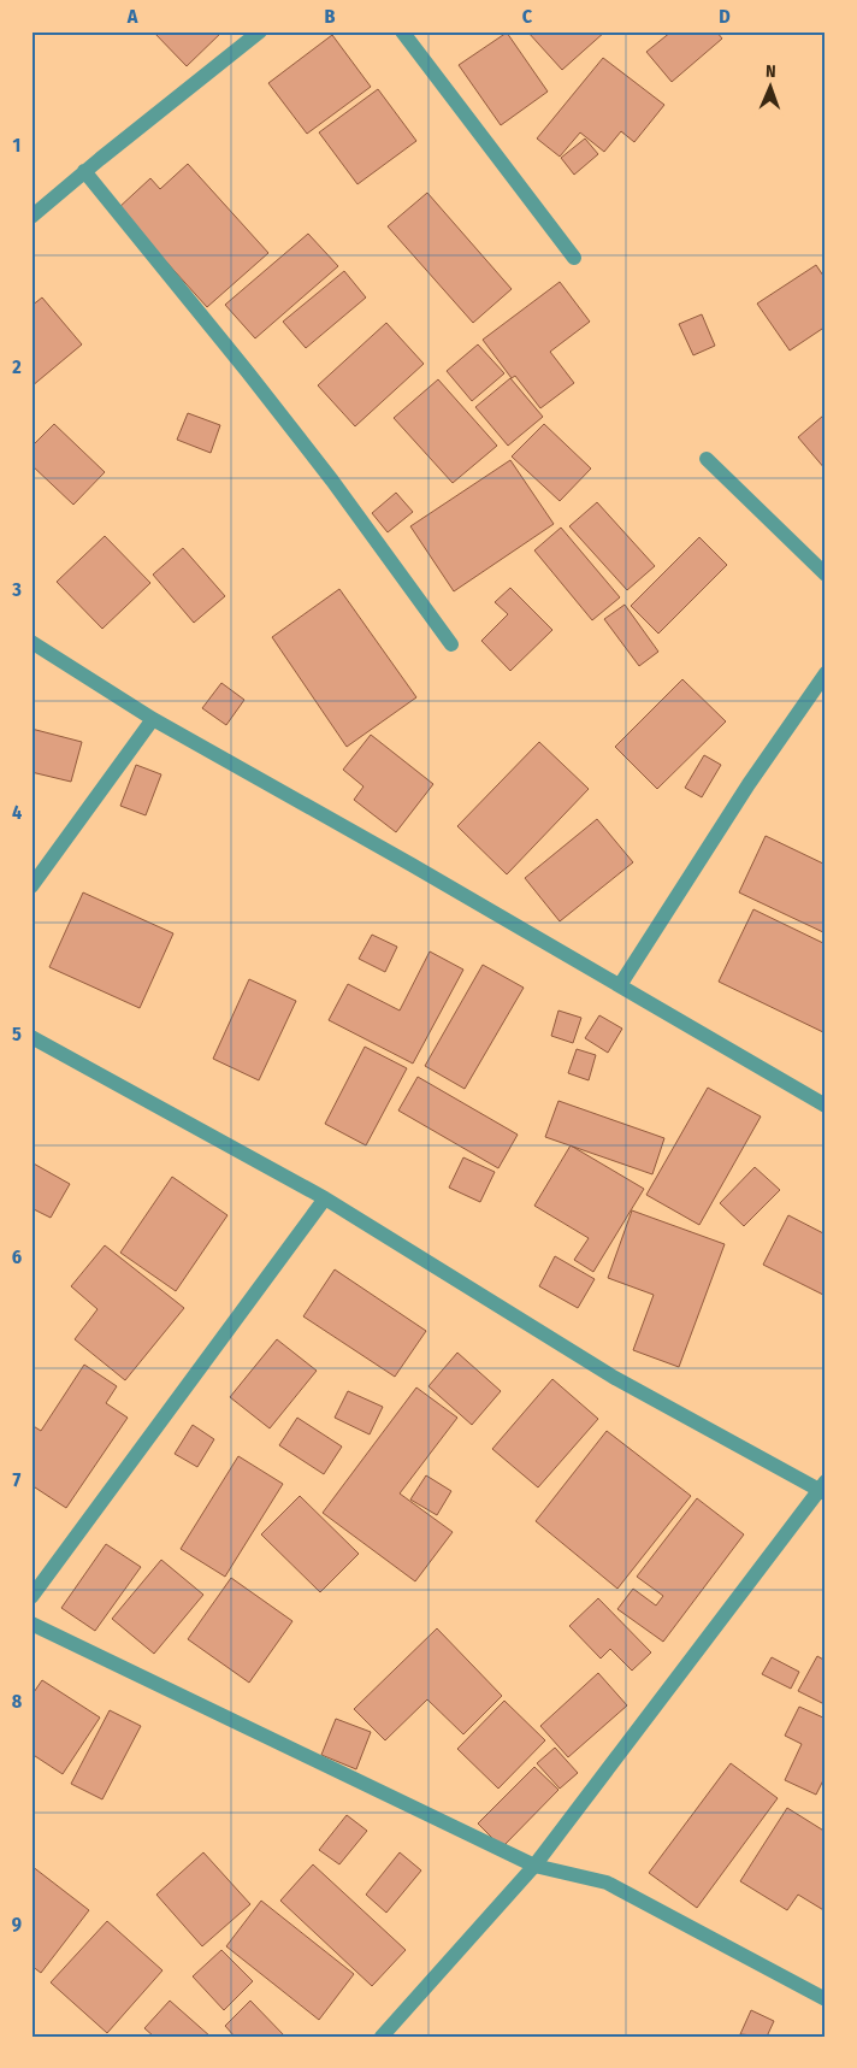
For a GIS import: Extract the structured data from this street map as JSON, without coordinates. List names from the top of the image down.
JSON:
{
  "north": "top",
  "grid": {
    "columns": [
      "A",
      "B",
      "C",
      "D"
    ],
    "rows": [
      "1",
      "2",
      "3",
      "4",
      "5",
      "6",
      "7",
      "8",
      "9"
    ]
  }
}
